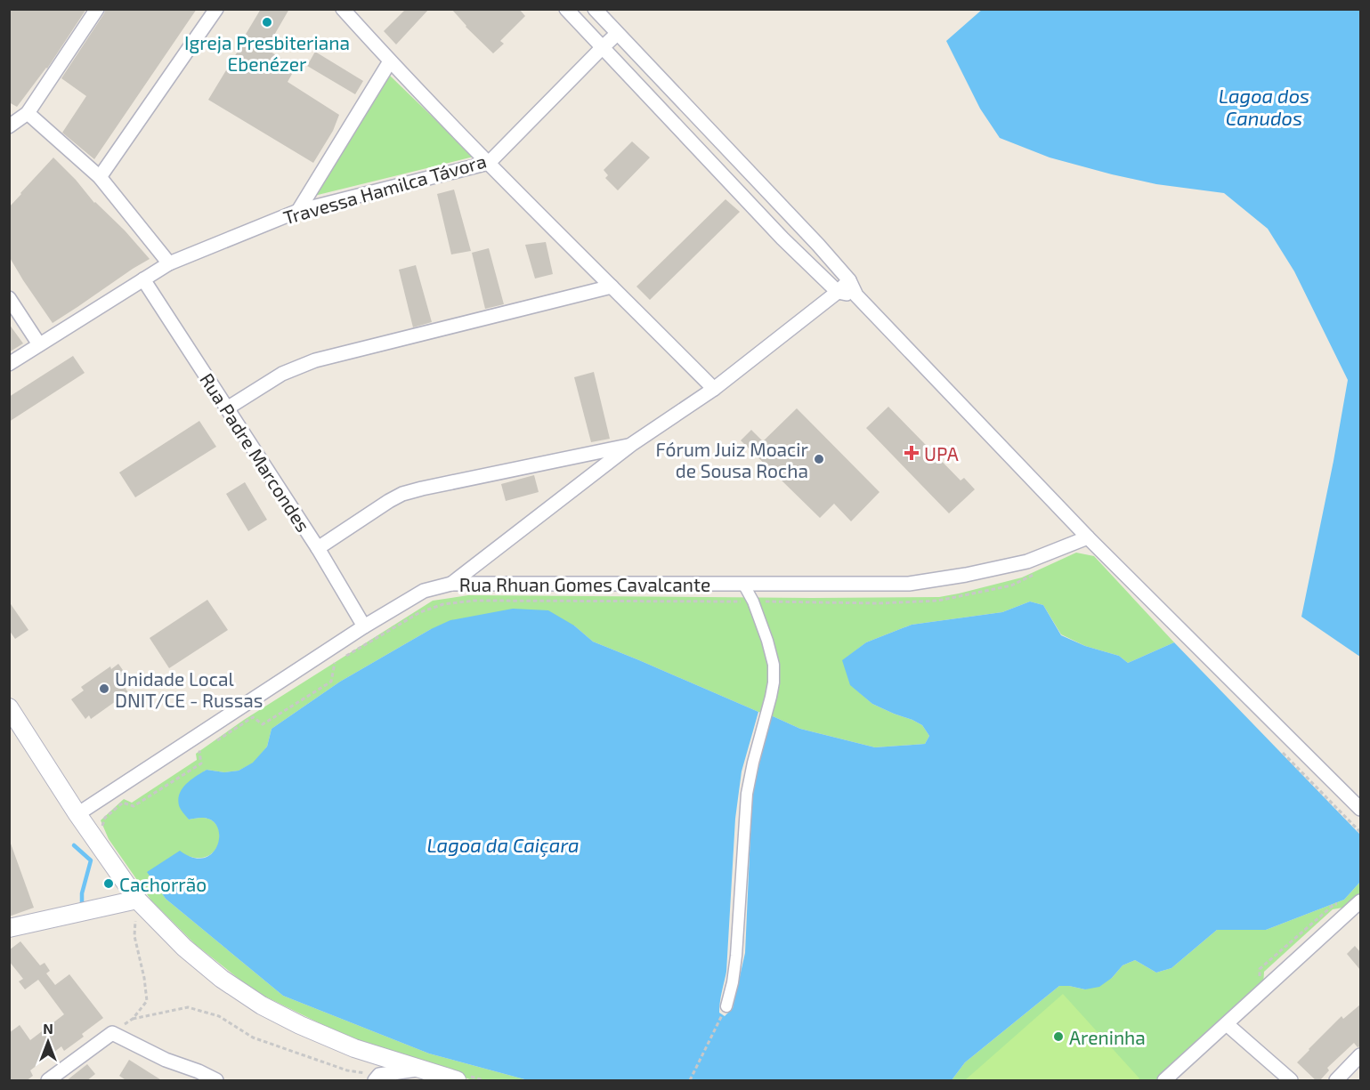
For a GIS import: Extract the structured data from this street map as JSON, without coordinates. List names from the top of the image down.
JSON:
{
  "streets": {
    "street": ["Travessa Hamilca Távora", "Rua Padre Marcondes", "Rua Rhuan Gomes Cavalcante"]
  },
  "crossings": [
    ["Travessa Hamilca Távora", "Rua Padre Marcondes"],
    ["Rua Padre Marcondes", "Rua Rhuan Gomes Cavalcante"]
  ],
  "water": ["Lagoa dos Canudos", "Lagoa da Caiçara"],
  "places": {
    "other": [
      "Igreja Presbiteriana Ebenézer",
      "Fórum Juiz Moacir de Sousa Rocha",
      "Unidade Local DNIT/CE - Russas",
      "Cachorrão",
      "Areninha"
    ],
    "health": ["UPA"]
  },
  "north": "top"
}
